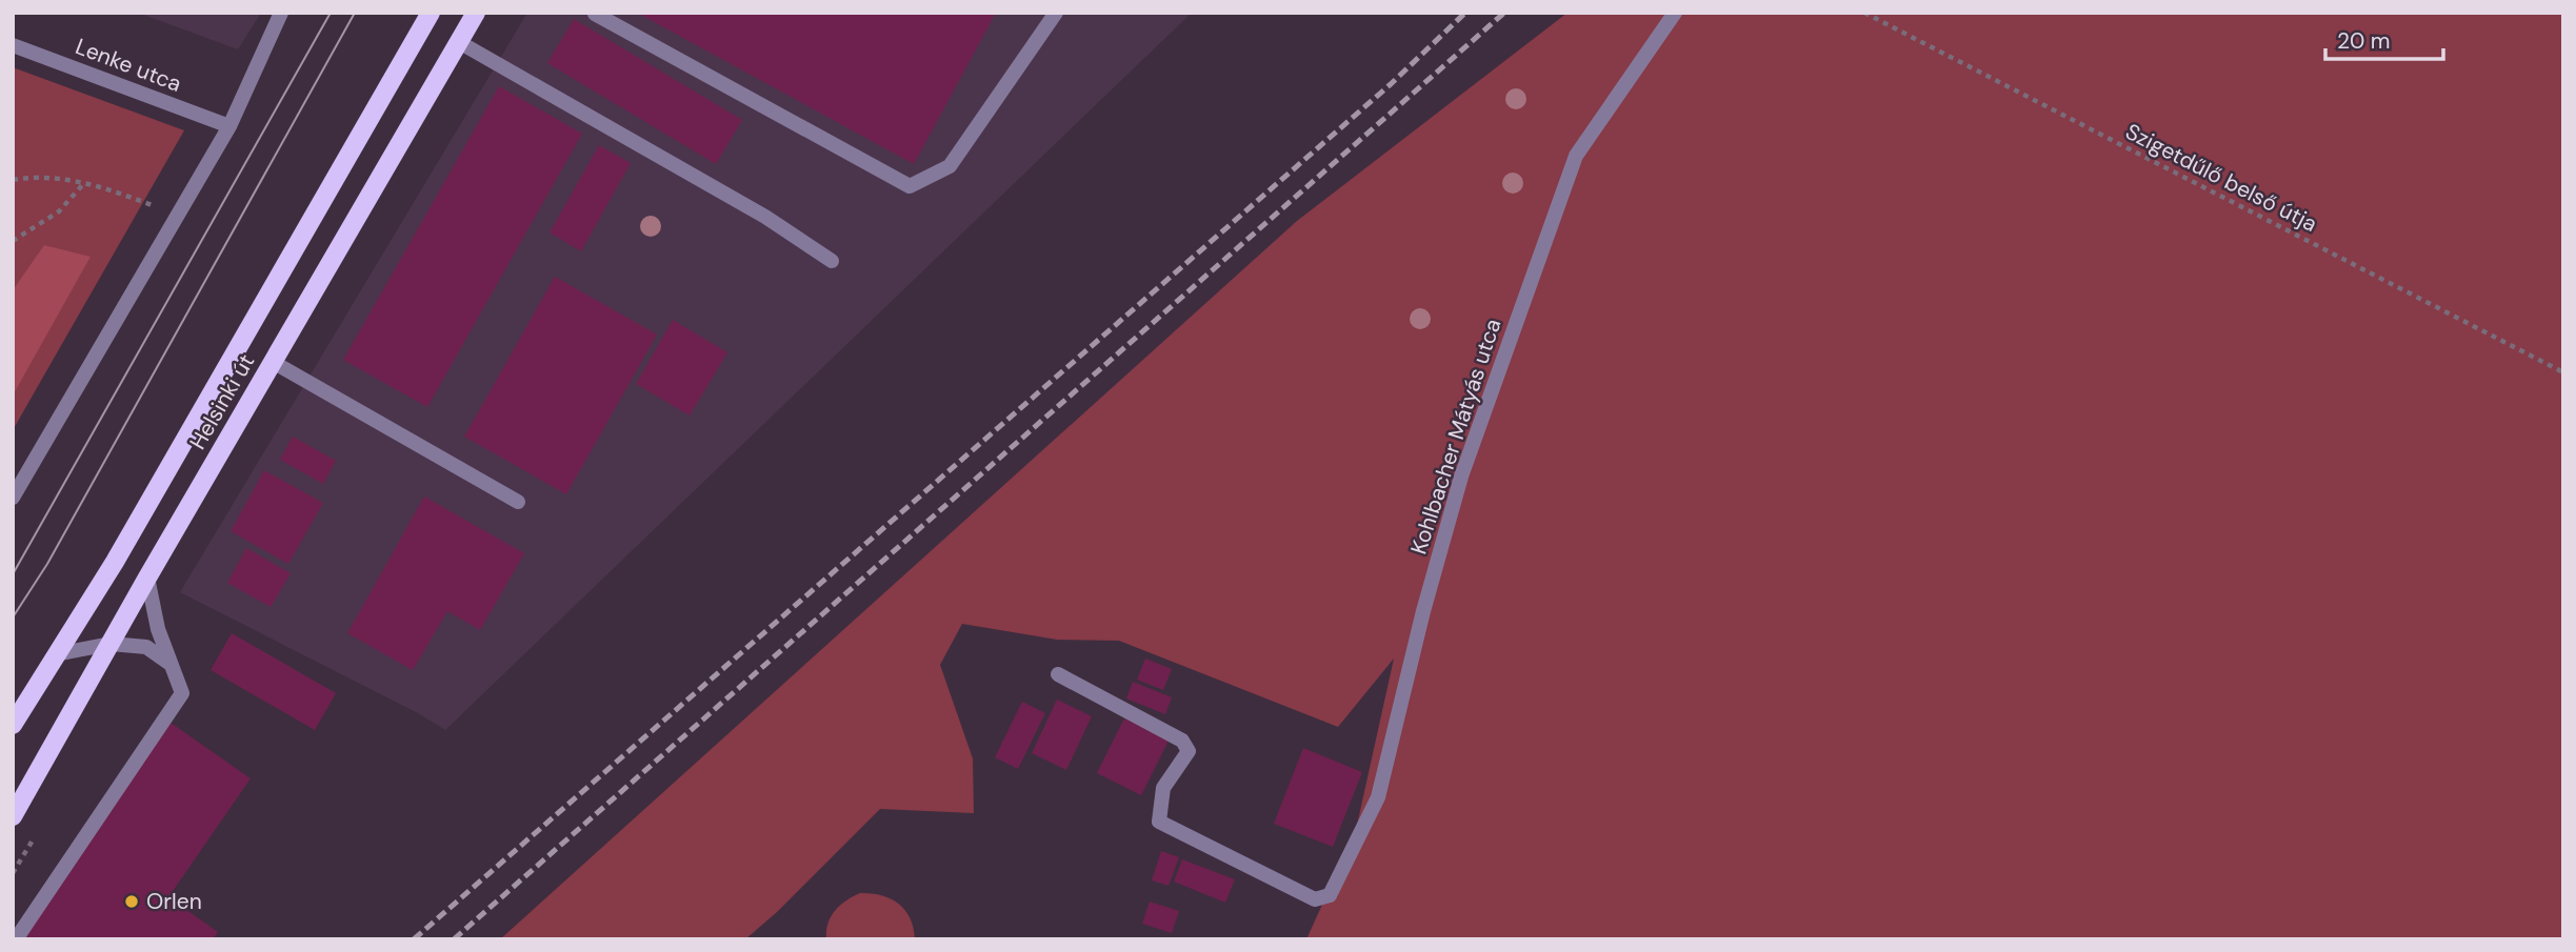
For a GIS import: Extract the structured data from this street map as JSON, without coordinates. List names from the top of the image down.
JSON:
{
  "streets": {
    "main road": ["Helsinki út"],
    "street": ["Lenke utca", "Kohlbacher Mátyás utca"],
    "path": ["Szigetdűlő belső útja"]
  },
  "places": ["Orlen"],
  "scale_bar": "20 m"
}
